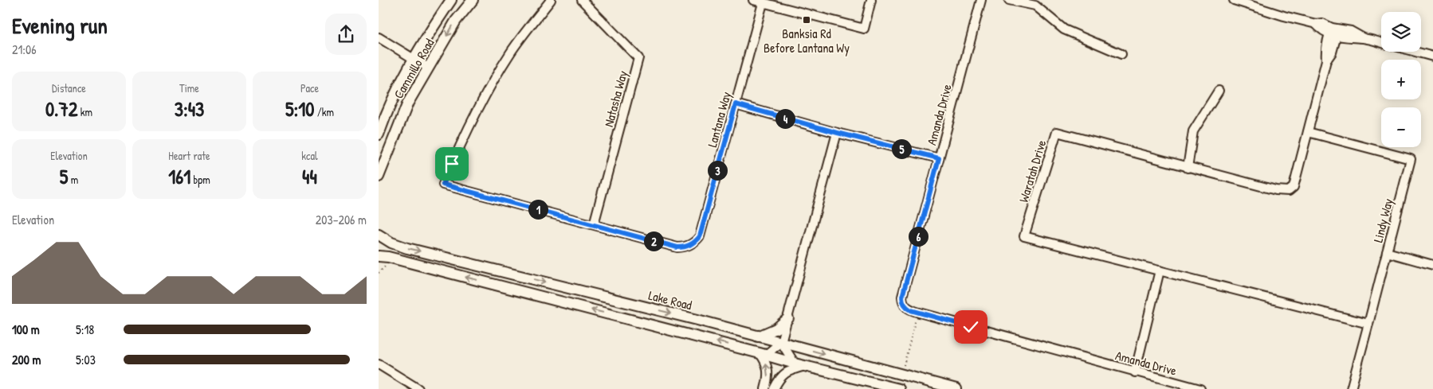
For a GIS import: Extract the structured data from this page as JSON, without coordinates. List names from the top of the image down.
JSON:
{
  "streets": {
    "main road": ["Cammillo Road", "Lake Road"],
    "street": [
      "Natasha Way",
      "Amanda Drive",
      "Lantana Way",
      "Waratah Drive",
      "Lindy Way"
    ]
  },
  "crossings": [
    ["Natasha Way", "Lantana Way"],
    ["Waratah Drive", "Lindy Way"]
  ],
  "places": {
    "transit": ["Banksia Rd Before Lantana Wy"]
  },
  "page": {
    "heading": ["Evening run", "21:06"],
    "map_buttons": ["+", "−"],
    "stats": [
      ["Distance", "0.72 km"],
      ["Time", "3:43"],
      ["Pace", "5:10 /km"],
      ["Elevation", "5 m"],
      ["Heart rate", "161 bpm"],
      ["kcal", "44"]
    ],
    "pins": [
      "4",
      "5",
      "3",
      "1",
      "6",
      "2"
    ],
    "chart": ["Elevation", "203–206 m"],
    "list": [
      {
        "name": "100 m",
        "note": "5:18"
      },
      {
        "name": "200 m",
        "note": "5:03"
      }
    ]
  }
}
